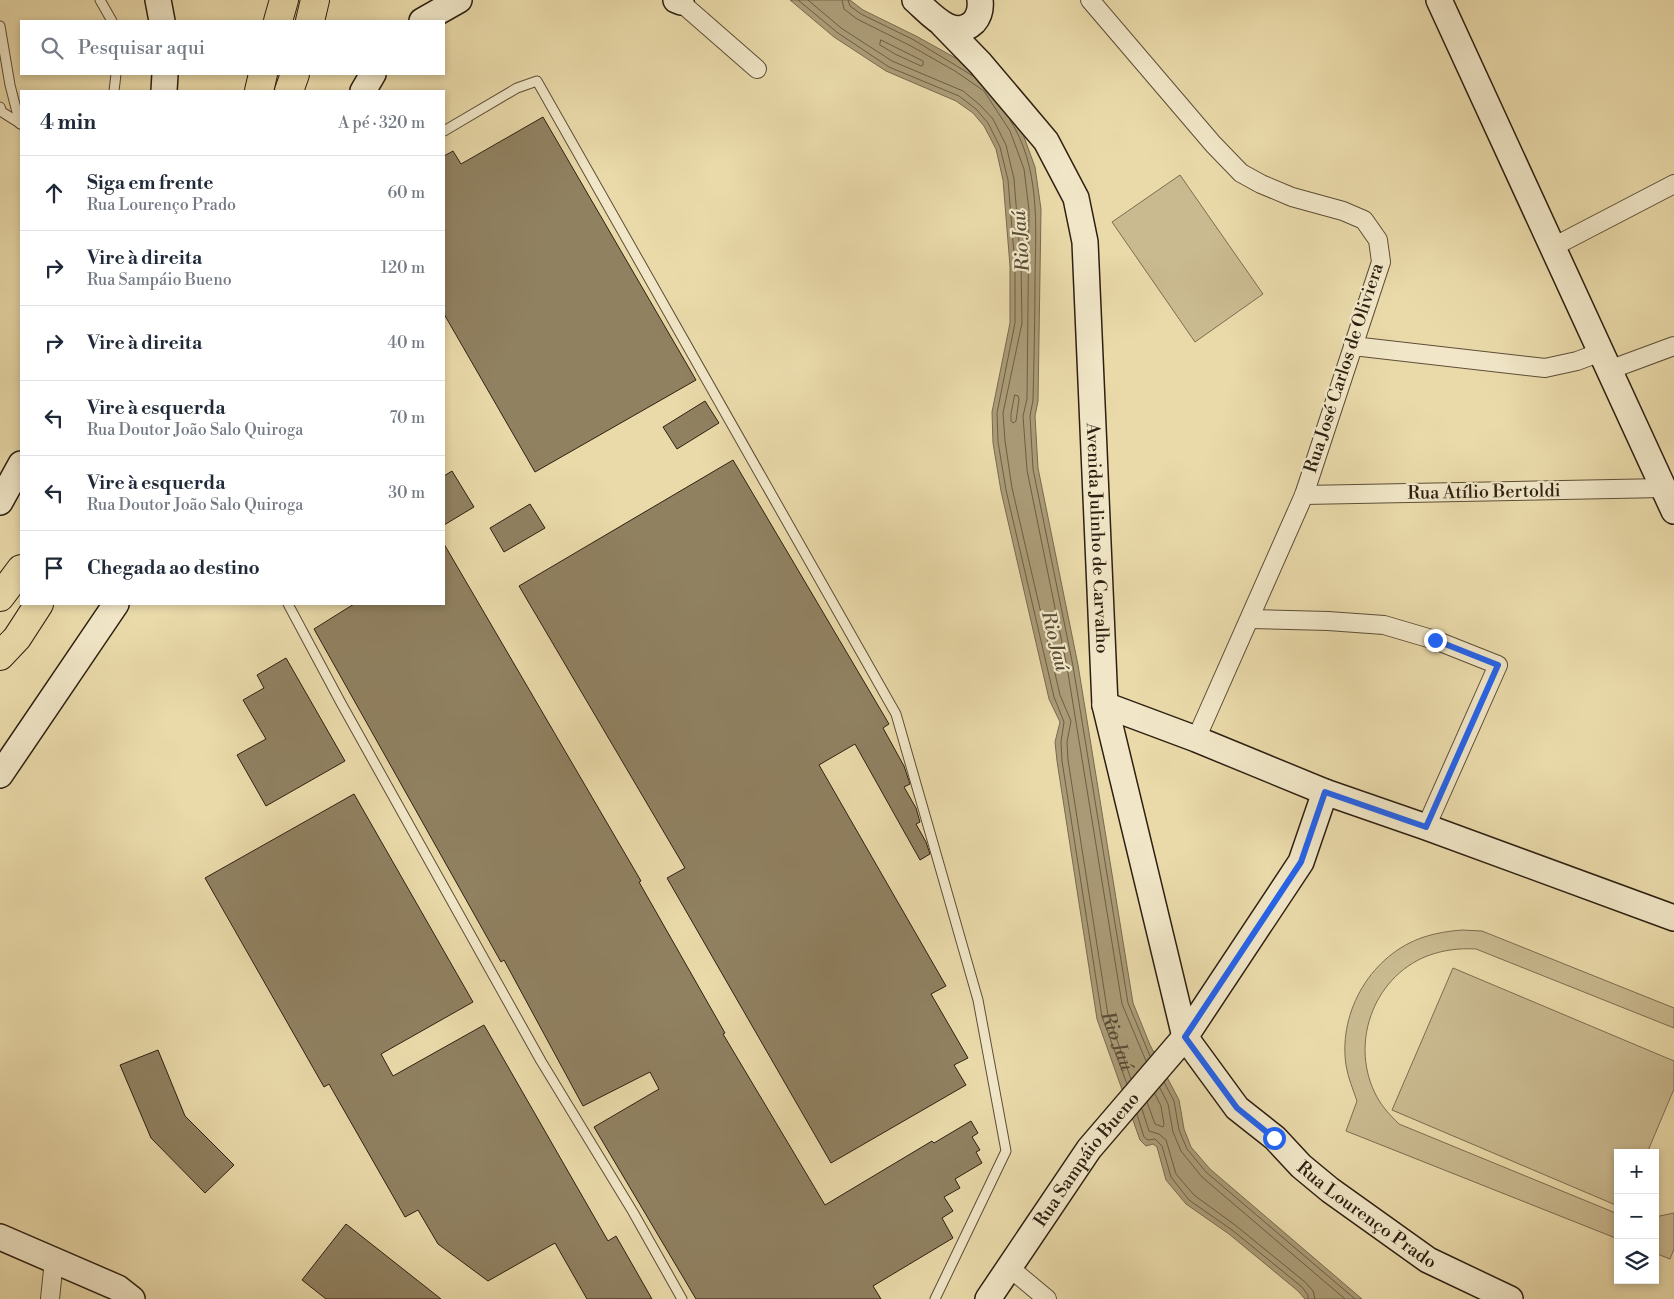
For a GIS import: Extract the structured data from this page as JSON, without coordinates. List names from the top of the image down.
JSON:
{
  "streets": {
    "street": [
      "Rua José Carlos de Oliviera",
      "Rua Atílio Bertoldi",
      "Avenida Julinho de Carvalho",
      "Rua Sampáio Bueno",
      "Rua Lourenço Prado"
    ]
  },
  "crossings": [
    ["Rua José Carlos de Oliviera", "Rua Atílio Bertoldi"],
    ["Avenida Julinho de Carvalho", "Rua Sampáio Bueno"],
    ["Avenida Julinho de Carvalho", "Rua Lourenço Prado"],
    ["Rua Sampáio Bueno", "Rua Lourenço Prado"]
  ],
  "water": ["Rio Jaú"],
  "page": {
    "search": "Pesquisar aqui",
    "heading": ["4 min", "A pé · 320 m"],
    "list": [
      ["Siga em frente", "Rua Lourenço Prado", "60 m"],
      ["Vire à direita", "Rua Sampáio Bueno", "120 m"],
      ["Vire à direita", "40 m"],
      ["Vire à esquerda", "Rua Doutor João Salo Quiroga", "70 m"],
      ["Vire à esquerda", "Rua Doutor João Salo Quiroga", "30 m"],
      "Chegada ao destino"
    ],
    "map_buttons": ["+", "−"]
  }
}
